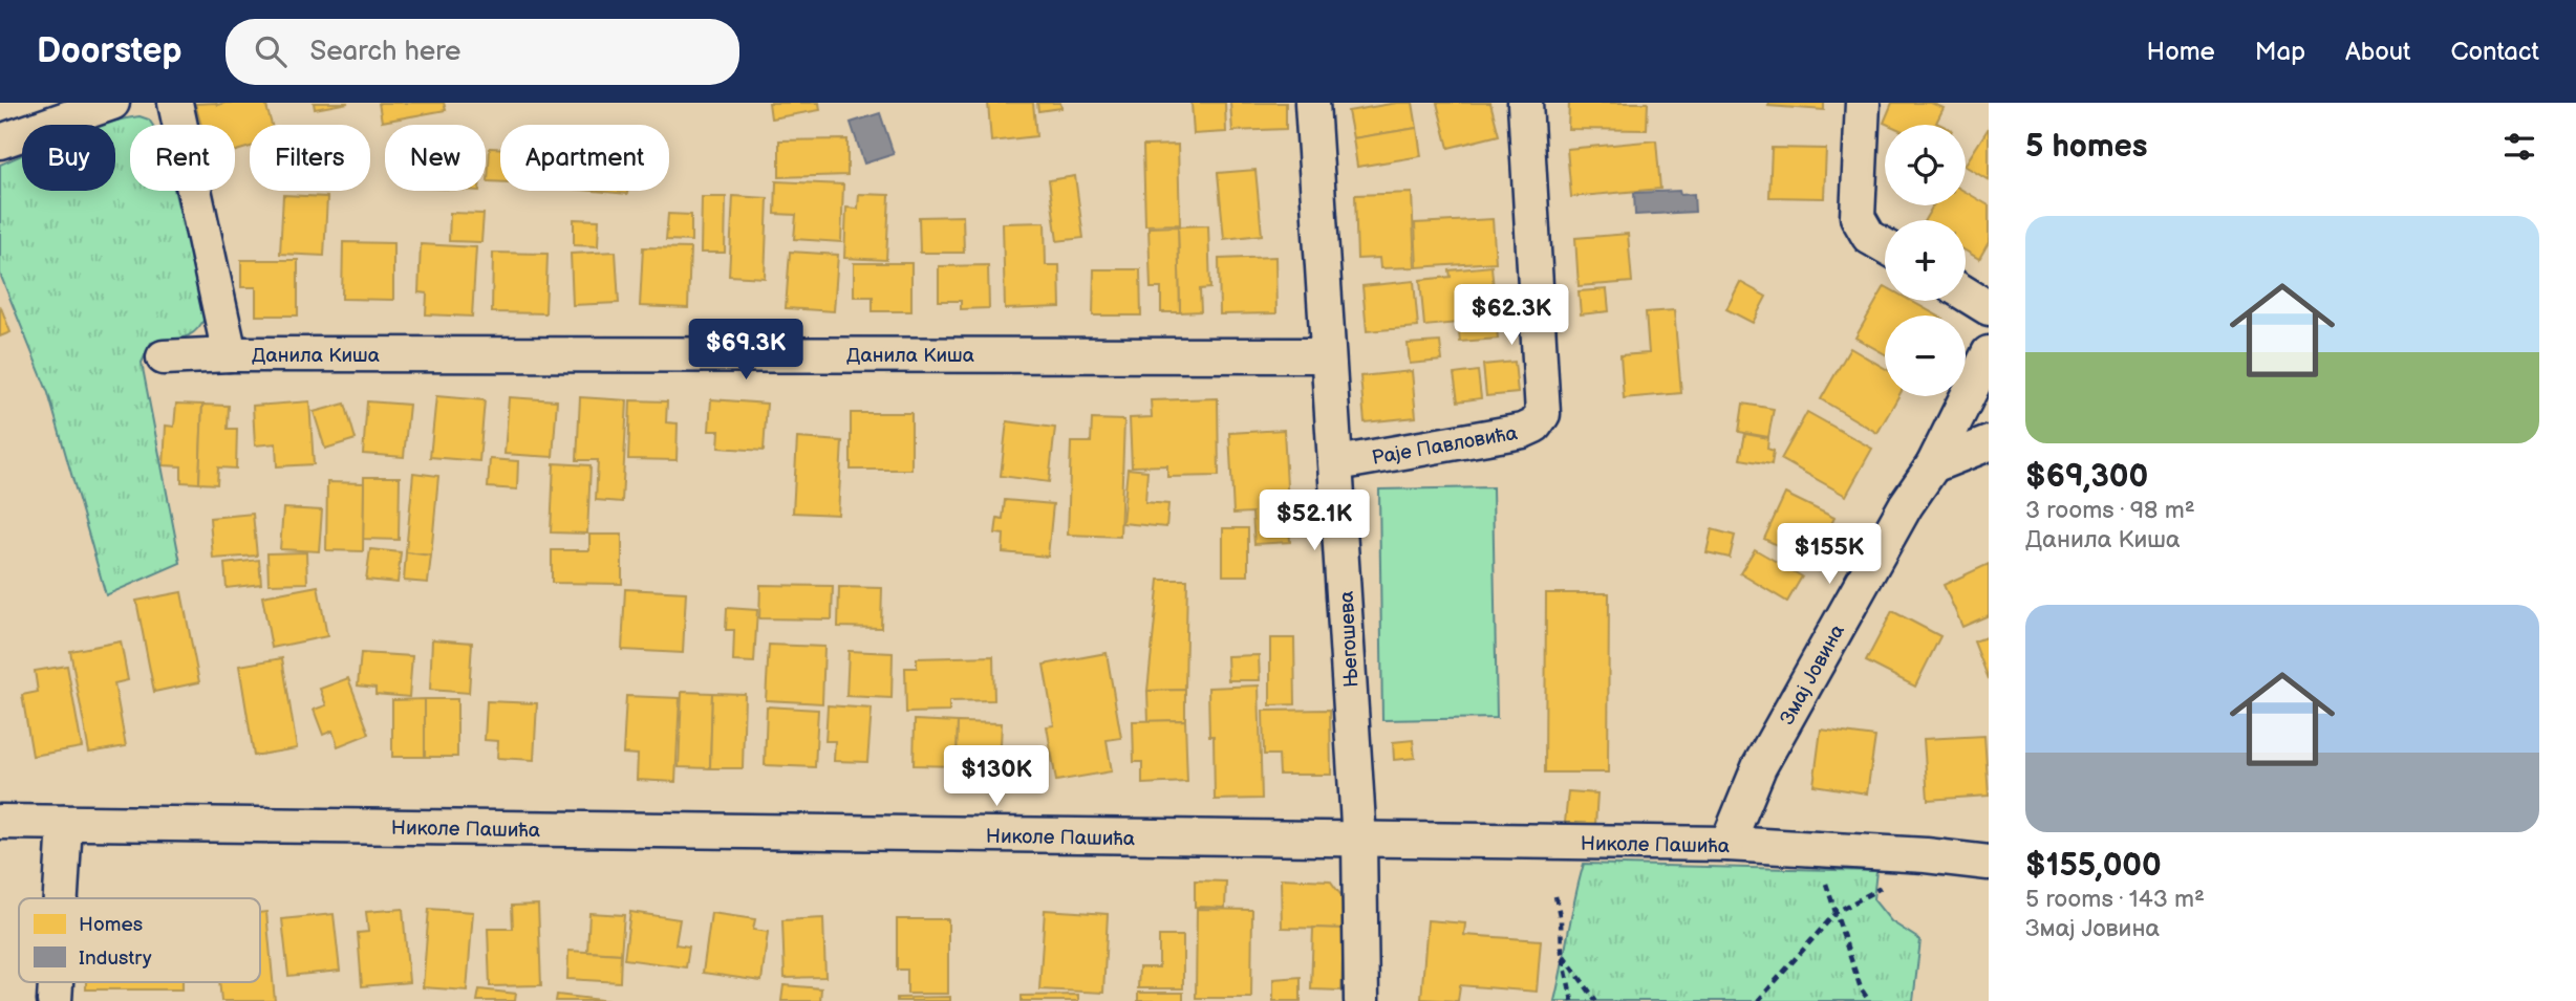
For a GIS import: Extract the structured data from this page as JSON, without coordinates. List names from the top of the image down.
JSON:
{
  "streets": {
    "street": [
      "Данила Киша",
      "Раје Павловића",
      "Његошева",
      "Змај Јовина",
      "Николе Пашића"
    ]
  },
  "crossings": [
    ["Данила Киша", "Његошева"],
    ["Раје Павловића", "Његошева"],
    ["Његошева", "Николе Пашића"],
    ["Змај Јовина", "Николе Пашића"]
  ],
  "legend": ["Homes", "Industry"],
  "page": {
    "header": "Doorstep",
    "search": "Search here",
    "nav": [
      "Home",
      "Map",
      "About",
      "Contact"
    ],
    "heading": "5 homes",
    "map_buttons": ["+", "−"],
    "chip": [
      "Buy",
      "Rent",
      "Filters",
      "New",
      "Apartment"
    ],
    "list": [
      {
        "name": "$69,300",
        "note": "3 rooms · 98 m² · Данила Киша"
      },
      {
        "name": "$155,000",
        "note": "5 rooms · 143 m² · Змај Јовина"
      }
    ],
    "price": [
      "$62.3K",
      "$69.3K",
      "$52.1K",
      "$155K",
      "$130K"
    ]
  }
}
